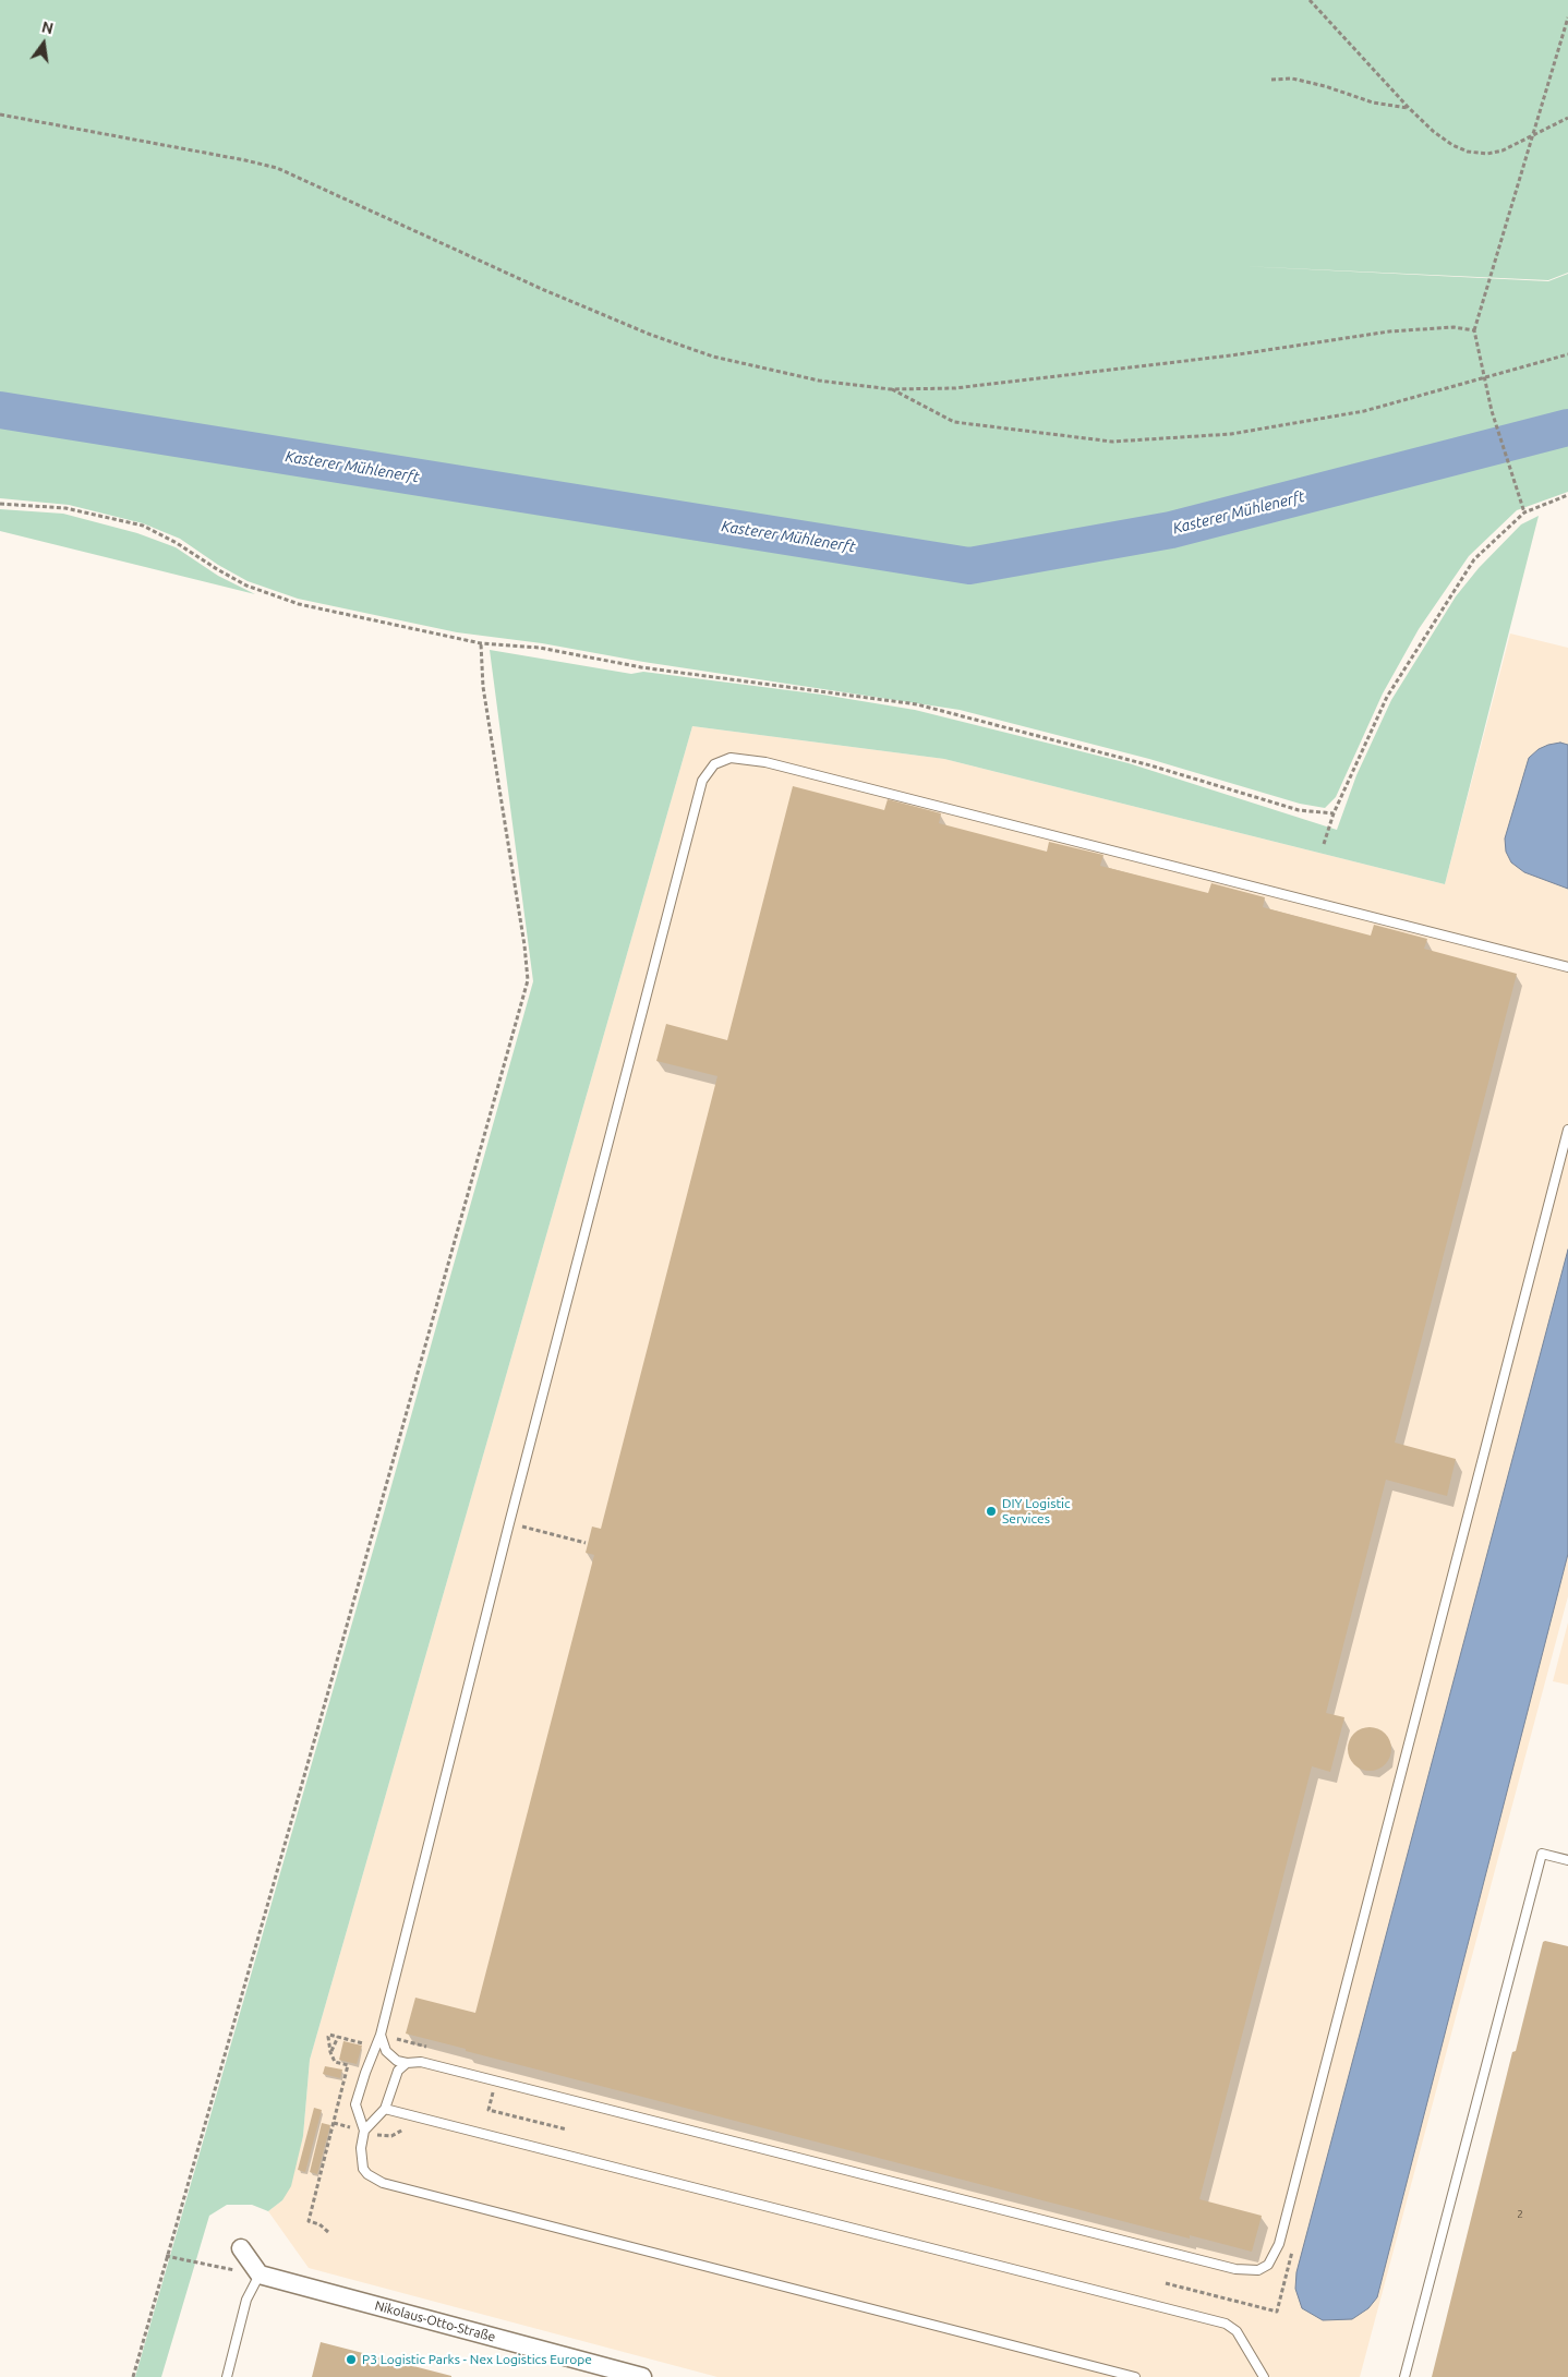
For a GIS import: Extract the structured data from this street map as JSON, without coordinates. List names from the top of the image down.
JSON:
{
  "streets": {
    "street": ["Nikolaus-Otto-Straße"]
  },
  "water": ["Kasterer Mühlenerft"],
  "places": ["DIY Logistic Services", "P3 Logistic Parks - Nex Logistics Europe"],
  "house_numbers": ["2"],
  "north": "top"
}
